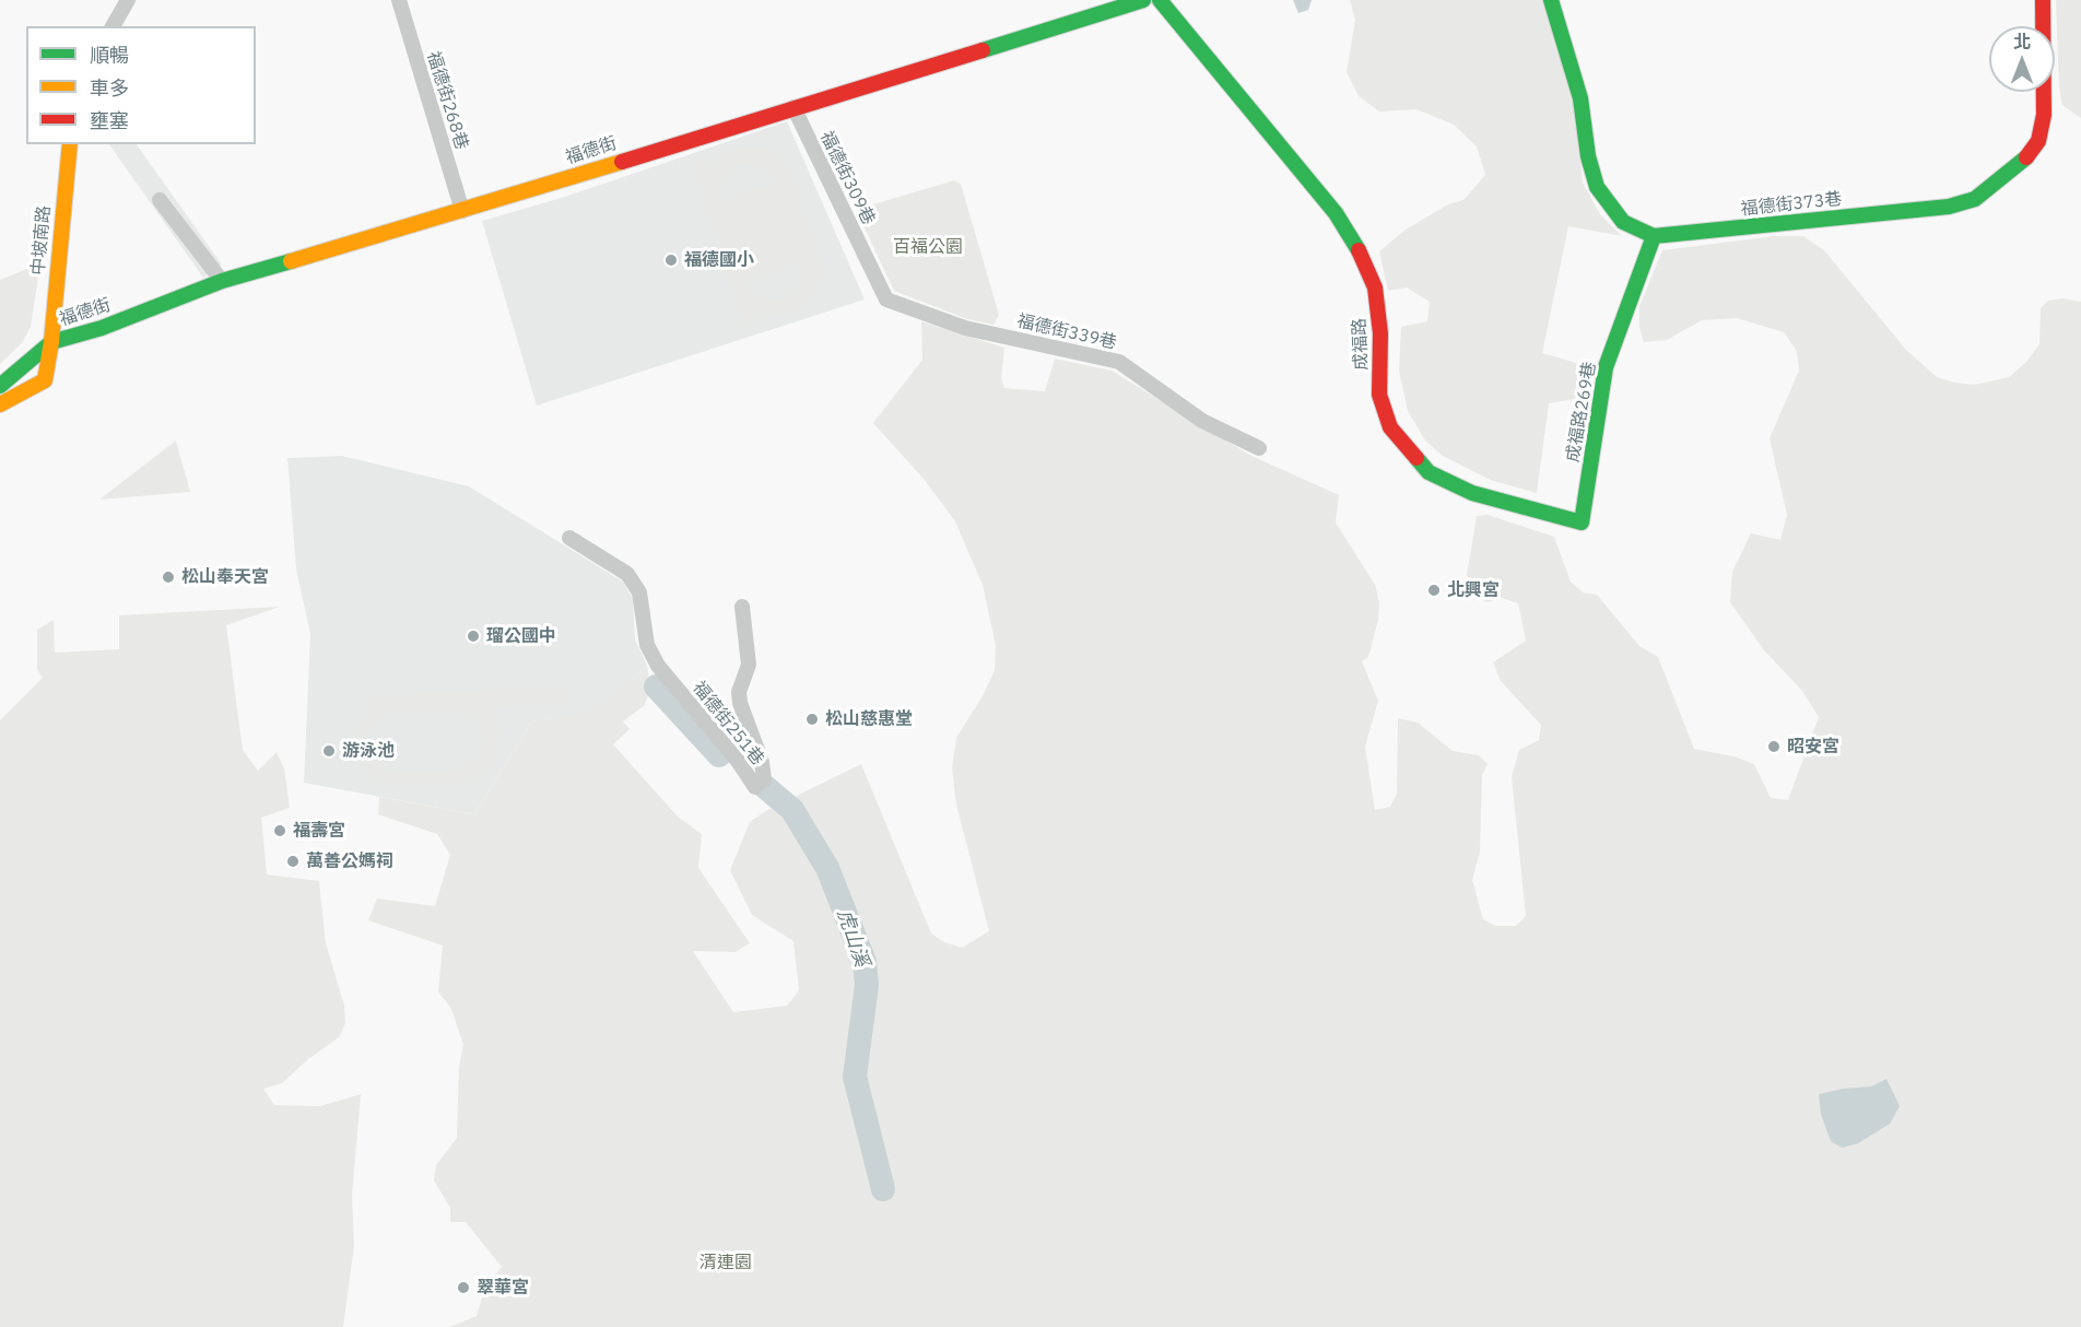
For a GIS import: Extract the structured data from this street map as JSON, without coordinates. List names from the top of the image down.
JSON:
{
  "streets": {
    "street": [
      "福德街268巷",
      "福德街",
      "福德街309巷",
      "福德街373巷",
      "中坡南路",
      "福德街339巷",
      "成福路",
      "成福路269巷",
      "福德街251巷"
    ]
  },
  "crossings": [
    ["福德街268巷", "福德街"],
    ["福德街", "福德街309巷"],
    ["福德街", "中坡南路"],
    ["福德街309巷", "福德街339巷"],
    ["福德街373巷", "成福路269巷"],
    ["成福路", "成福路269巷"]
  ],
  "water": ["虎山溪"],
  "parks": ["百福公園", "清連園"],
  "places": [
    "福德國小",
    "松山奉天宮",
    "北興宮",
    "瑠公國中",
    "松山慈惠堂",
    "昭安宮",
    "游泳池",
    "福壽宮",
    "萬善公媽祠",
    "翠華宮"
  ],
  "legend": ["順暢", "車多", "壅塞"],
  "north": "top"
}
